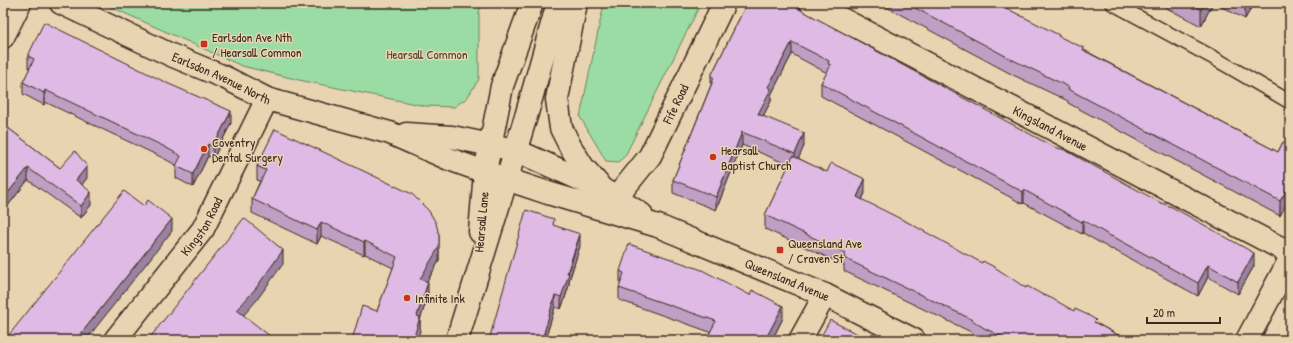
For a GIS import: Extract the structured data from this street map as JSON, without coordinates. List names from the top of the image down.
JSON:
{
  "streets": {
    "main road": [
      "Earlsdon Avenue North",
      "Fife Road",
      "Kingsland Avenue",
      "Hearsall Lane",
      "Kingston Road",
      "Queensland Avenue"
    ]
  },
  "crossings": [
    ["Earlsdon Avenue North", "Hearsall Lane"],
    ["Earlsdon Avenue North", "Kingston Road"],
    ["Earlsdon Avenue North", "Queensland Avenue"],
    ["Fife Road", "Queensland Avenue"],
    ["Hearsall Lane", "Queensland Avenue"]
  ],
  "parks": ["Hearsall Common"],
  "places": {
    "transit": ["Earlsdon Ave Nth / Hearsall Common", "Queensland Ave / Craven St"],
    "other": ["Coventry Dental Surgery", "Hearsall Baptist Church", "Infinite Ink"]
  },
  "scale_bar": "20 m"
}
